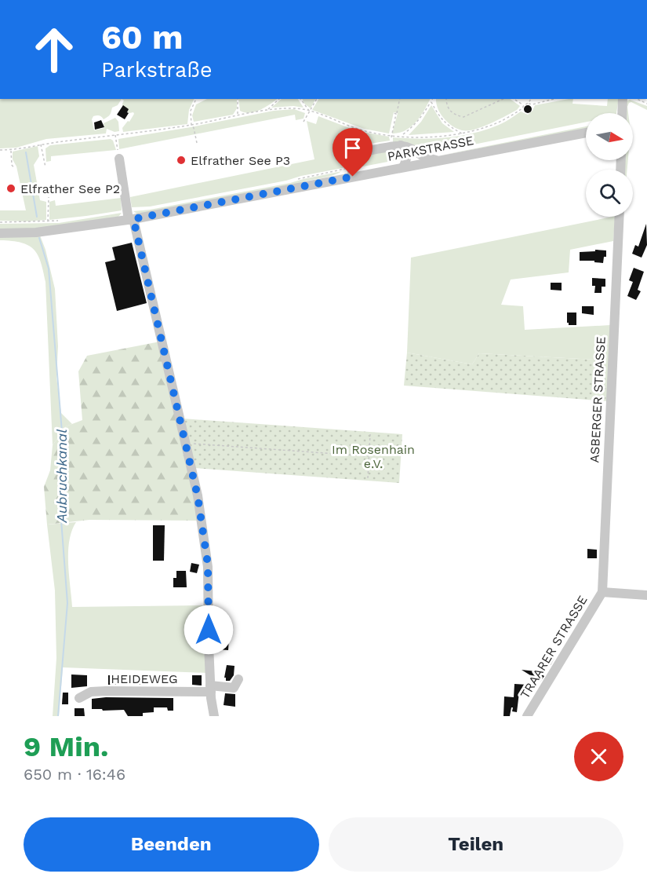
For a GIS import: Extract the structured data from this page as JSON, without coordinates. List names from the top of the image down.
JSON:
{
  "streets": {
    "street": [
      "PARKSTRASSE",
      "ASBERGER STRASSE",
      "TRAARER STRASSE",
      "HEIDEWEG"
    ]
  },
  "crossings": [
    ["ASBERGER STRASSE", "TRAARER STRASSE"]
  ],
  "water": ["Aubruchkanal"],
  "parks": ["Im Rosenhain e.V."],
  "places": ["Elfrather See P3", "Elfrather See P2"],
  "north": "right",
  "page": {
    "turn": ["60 m", "Parkstraße"],
    "heading": ["9 Min.", "650 m · 16:46"],
    "buttons": ["Beenden", "Teilen"]
  }
}
